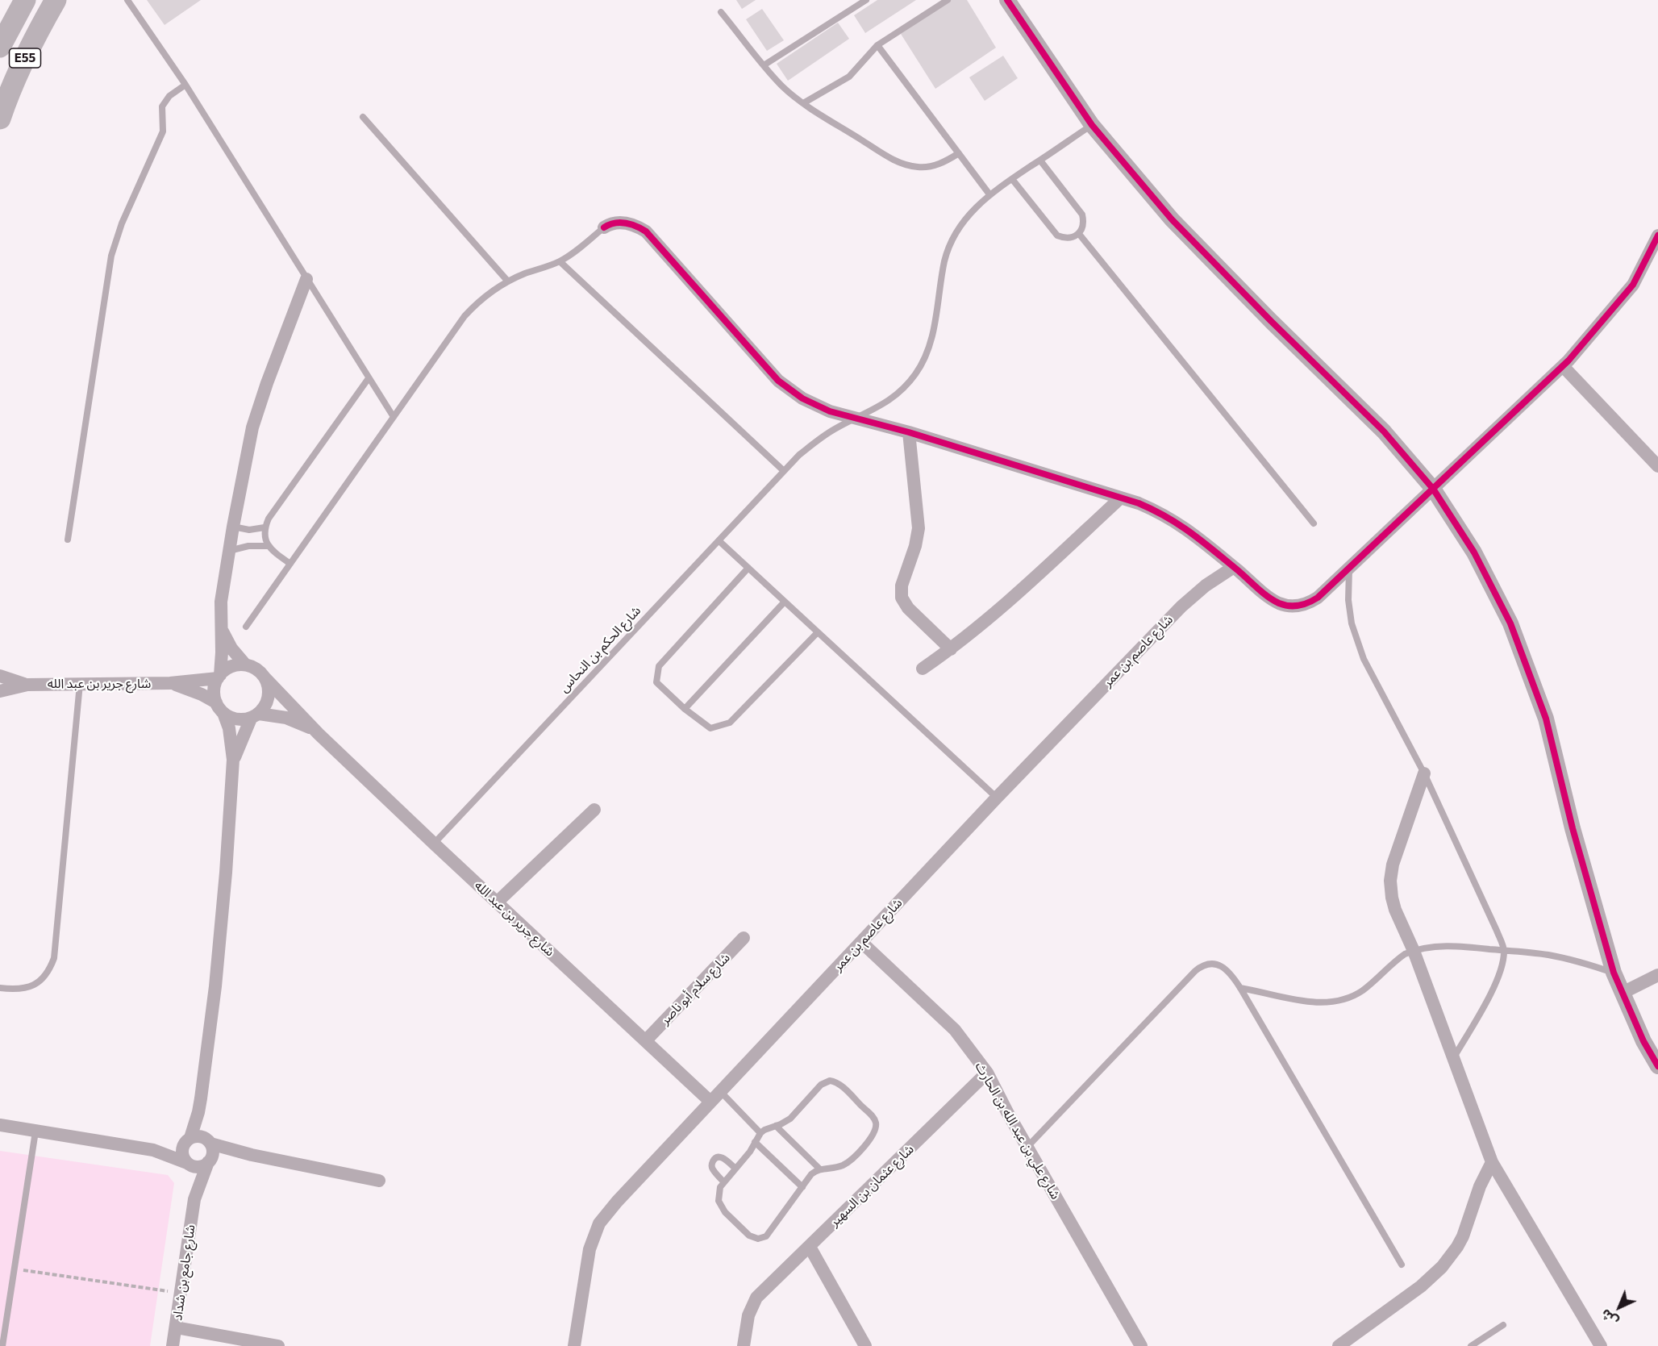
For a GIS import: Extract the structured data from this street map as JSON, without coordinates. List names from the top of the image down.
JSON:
{
  "streets": {
    "highway": ["E55"],
    "street": [
      "شارع عاصم بن عمر",
      "شارع جرير بن عبد الله",
      "شارع سلام أبو ناصر",
      "شارع علي بن عبد الله بن الحارث",
      "شارع عثمان بن السهير",
      "شارع جامع بن شداد"
    ],
    "lane": ["شارع الحكم بن النحاس"]
  },
  "crossings": [
    ["شارع الحكم بن النحاس", "شارع جرير بن عبد الله"],
    ["شارع عاصم بن عمر", "شارع جرير بن عبد الله"],
    ["شارع عاصم بن عمر", "شارع علي بن عبد الله بن الحارث"],
    ["شارع جرير بن عبد الله", "شارع سلام أبو ناصر"],
    ["شارع علي بن عبد الله بن الحارث", "شارع عثمان بن السهير"]
  ],
  "north": "bottom left"
}
